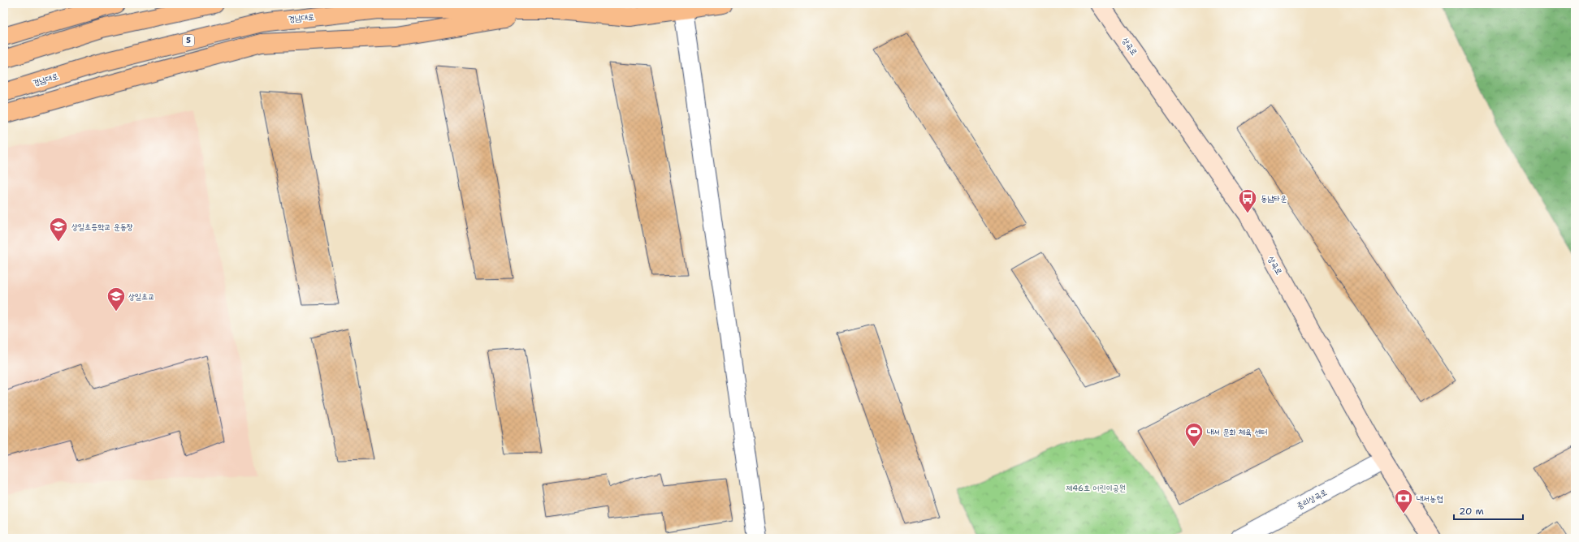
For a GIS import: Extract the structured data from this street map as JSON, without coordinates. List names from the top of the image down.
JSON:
{
  "streets": {
    "highway": ["경남대로", "5"],
    "street": ["상곡로", "중리상곡로"]
  },
  "crossings": [
    ["상곡로", "중리상곡로"]
  ],
  "parks": ["제46호 어린이공원"],
  "places": {
    "bus stop": ["동남타운"],
    "school or university": ["상일초등학교 운동장", "상일초교"],
    "sports": ["내서 문화 체육 센터"],
    "bank": ["내서농협"]
  },
  "scale_bar": "20 m"
}
